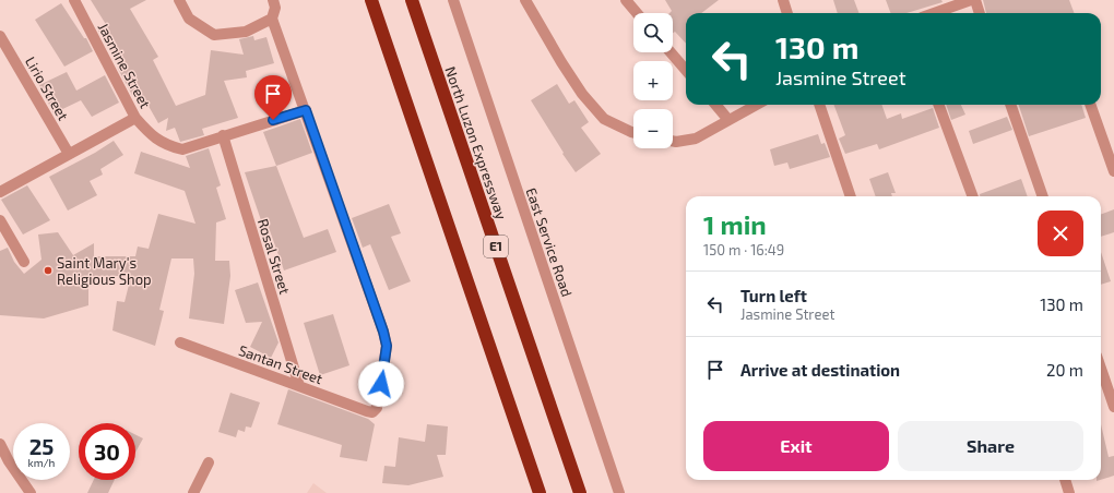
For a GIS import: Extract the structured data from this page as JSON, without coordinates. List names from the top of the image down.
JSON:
{
  "streets": {
    "highway": ["North Luzon Expressway", "E1"],
    "street": [
      "Jasmine Street",
      "Lirio Street",
      "East Service Road",
      "Rosal Street",
      "Santan Street"
    ]
  },
  "crossings": [
    ["Jasmine Street", "Rosal Street"],
    ["Jasmine Street", "Santan Street"],
    ["Rosal Street", "Santan Street"]
  ],
  "places": ["Saint Mary's Religious Shop"],
  "page": {
    "map_buttons": ["+", "−"],
    "turn": ["130 m", "Jasmine Street"],
    "heading": ["1 min", "150 m · 16:49"],
    "list": [
      {
        "name": "Turn left",
        "note": "Jasmine Street",
        "value": "130 m"
      },
      {
        "name": "Arrive at destination",
        "value": "20 m"
      }
    ],
    "buttons": ["Exit", "Share"],
    "speed": "25 km/h",
    "limit": "30"
  }
}
